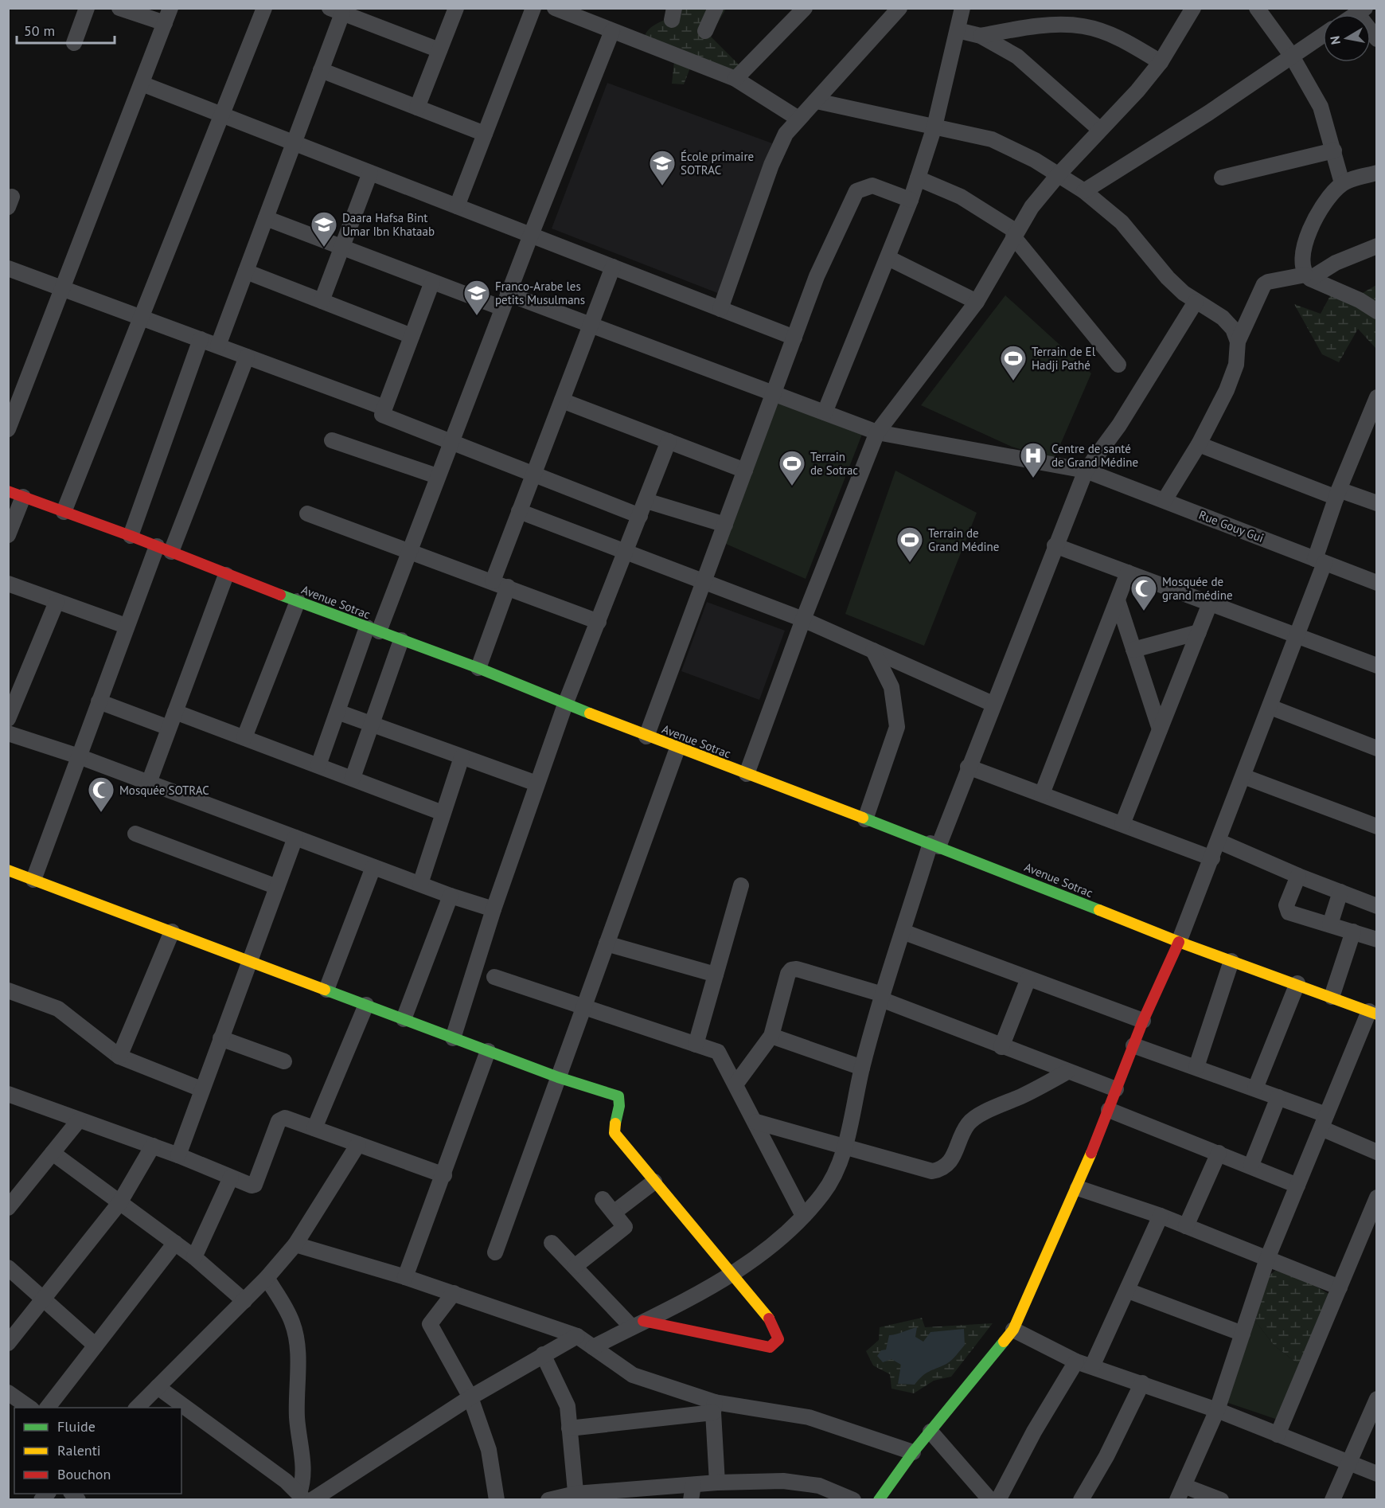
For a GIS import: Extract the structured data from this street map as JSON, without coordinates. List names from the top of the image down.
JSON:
{
  "streets": {
    "street": ["Rue Gouy Gui", "Avenue Sotrac"]
  },
  "places": {
    "school or university": ["École primaire SOTRAC", "Daara Hafsa Bint Umar Ibn Khataab", "Franco-Arabe les petits Musulmans"],
    "sports": ["Terrain de El Hadji Pathé", "Terrain de Sotrac", "Terrain de Grand Médine"],
    "hospital": ["Centre de santé de Grand Médine"],
    "mosque": ["Mosquée de grand médine", "Mosquée SOTRAC"]
  },
  "legend": ["Fluide", "Ralenti", "Bouchon"],
  "scale_bar": "50 m",
  "north": "left"
}
